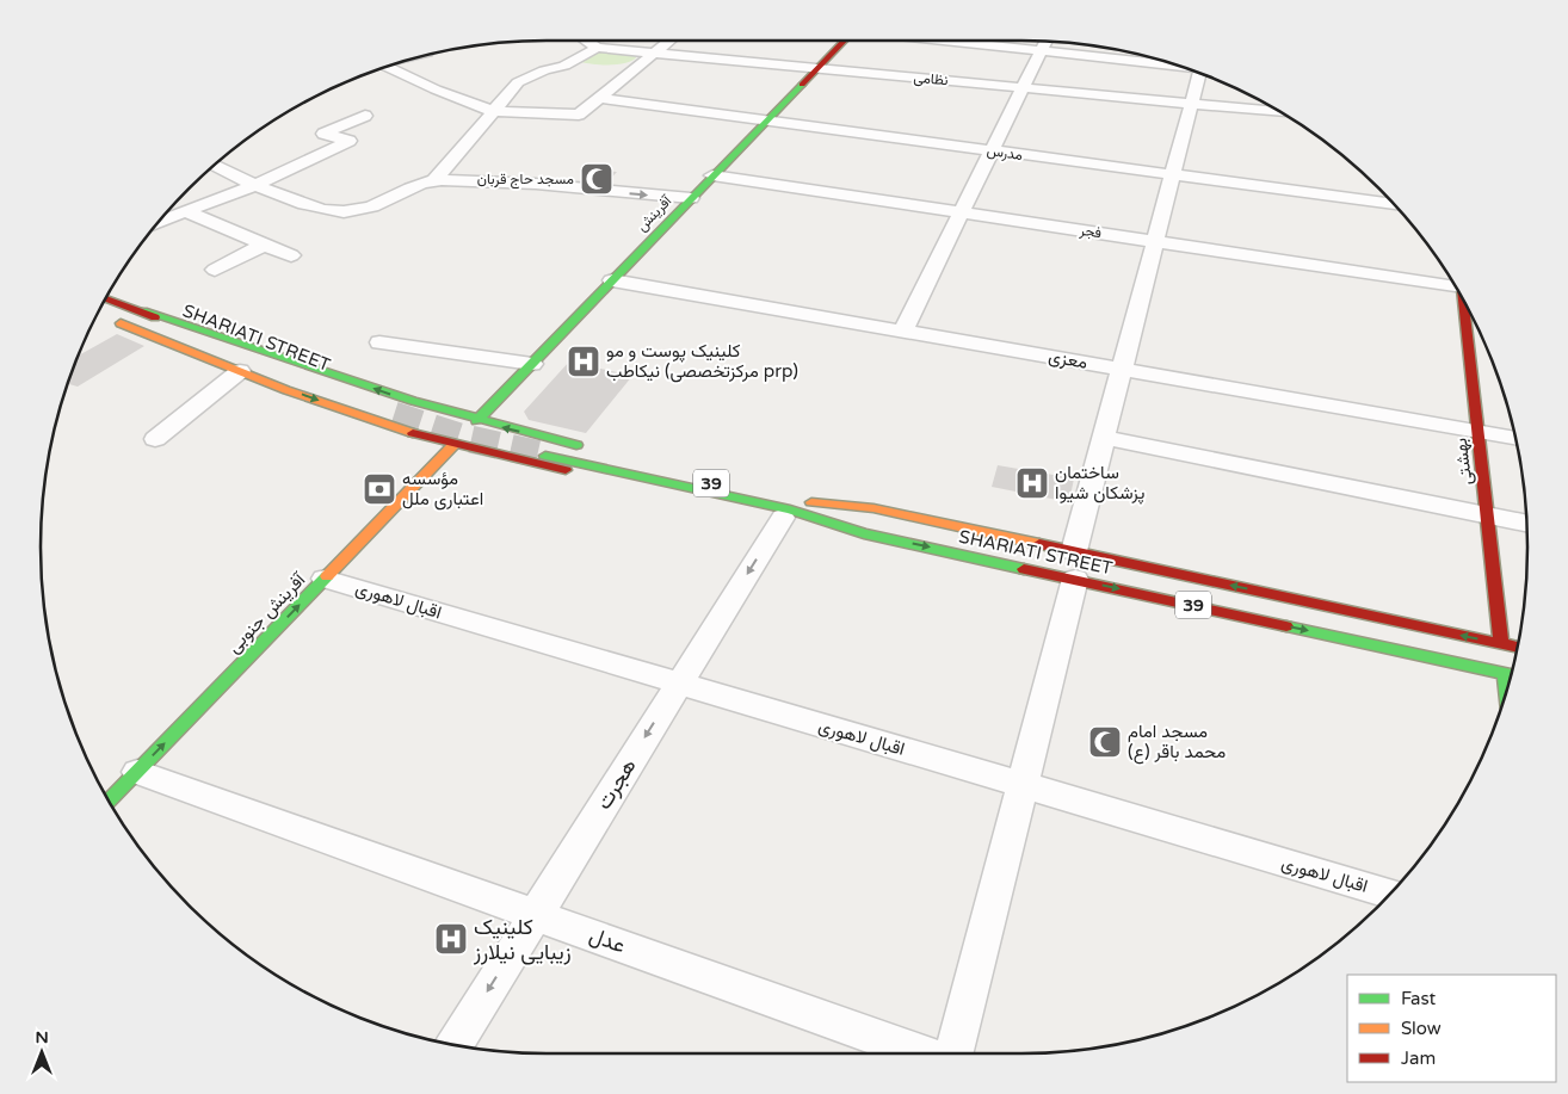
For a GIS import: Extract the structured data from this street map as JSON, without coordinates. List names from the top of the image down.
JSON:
{
  "streets": {
    "main road": [
      "آفرینش",
      "SHARIATI STREET",
      "بهشتی",
      "39",
      "آفرینش جنوبی"
    ],
    "street": [
      "نظامی",
      "مدرس",
      "فجر",
      "معزی",
      "اقبال لاهوری",
      "هجرت",
      "عدل"
    ]
  },
  "crossings": [
    ["نظامی", "آفرینش"],
    ["مدرس", "آفرینش"],
    ["آفرینش", "فجر"],
    ["آفرینش", "معزی"],
    ["آفرینش", "آفرینش جنوبی"],
    ["SHARIATI STREET", "بهشتی"],
    ["معزی", "بهشتی"],
    ["اقبال لاهوری", "آفرینش جنوبی"],
    ["اقبال لاهوری", "هجرت"],
    ["آفرینش جنوبی", "عدل"],
    ["هجرت", "عدل"]
  ],
  "one_way": ["آفرینش جنوبی", "هجرت"],
  "places": {
    "mosque": ["مسجد حاج قربان", "مسجد امام محمد باقر (ع)"],
    "hospital": ["کلینیک پوست و مو نیکاطب (مرکزتخصصی prp)", "ساختمان پزشکان شیوا", "کلینیک زیبایی نیلارز"],
    "bank": ["مؤسسه اعتباری ملل"]
  },
  "legend": ["Fast", "Slow", "Jam"],
  "north": "top"
}
